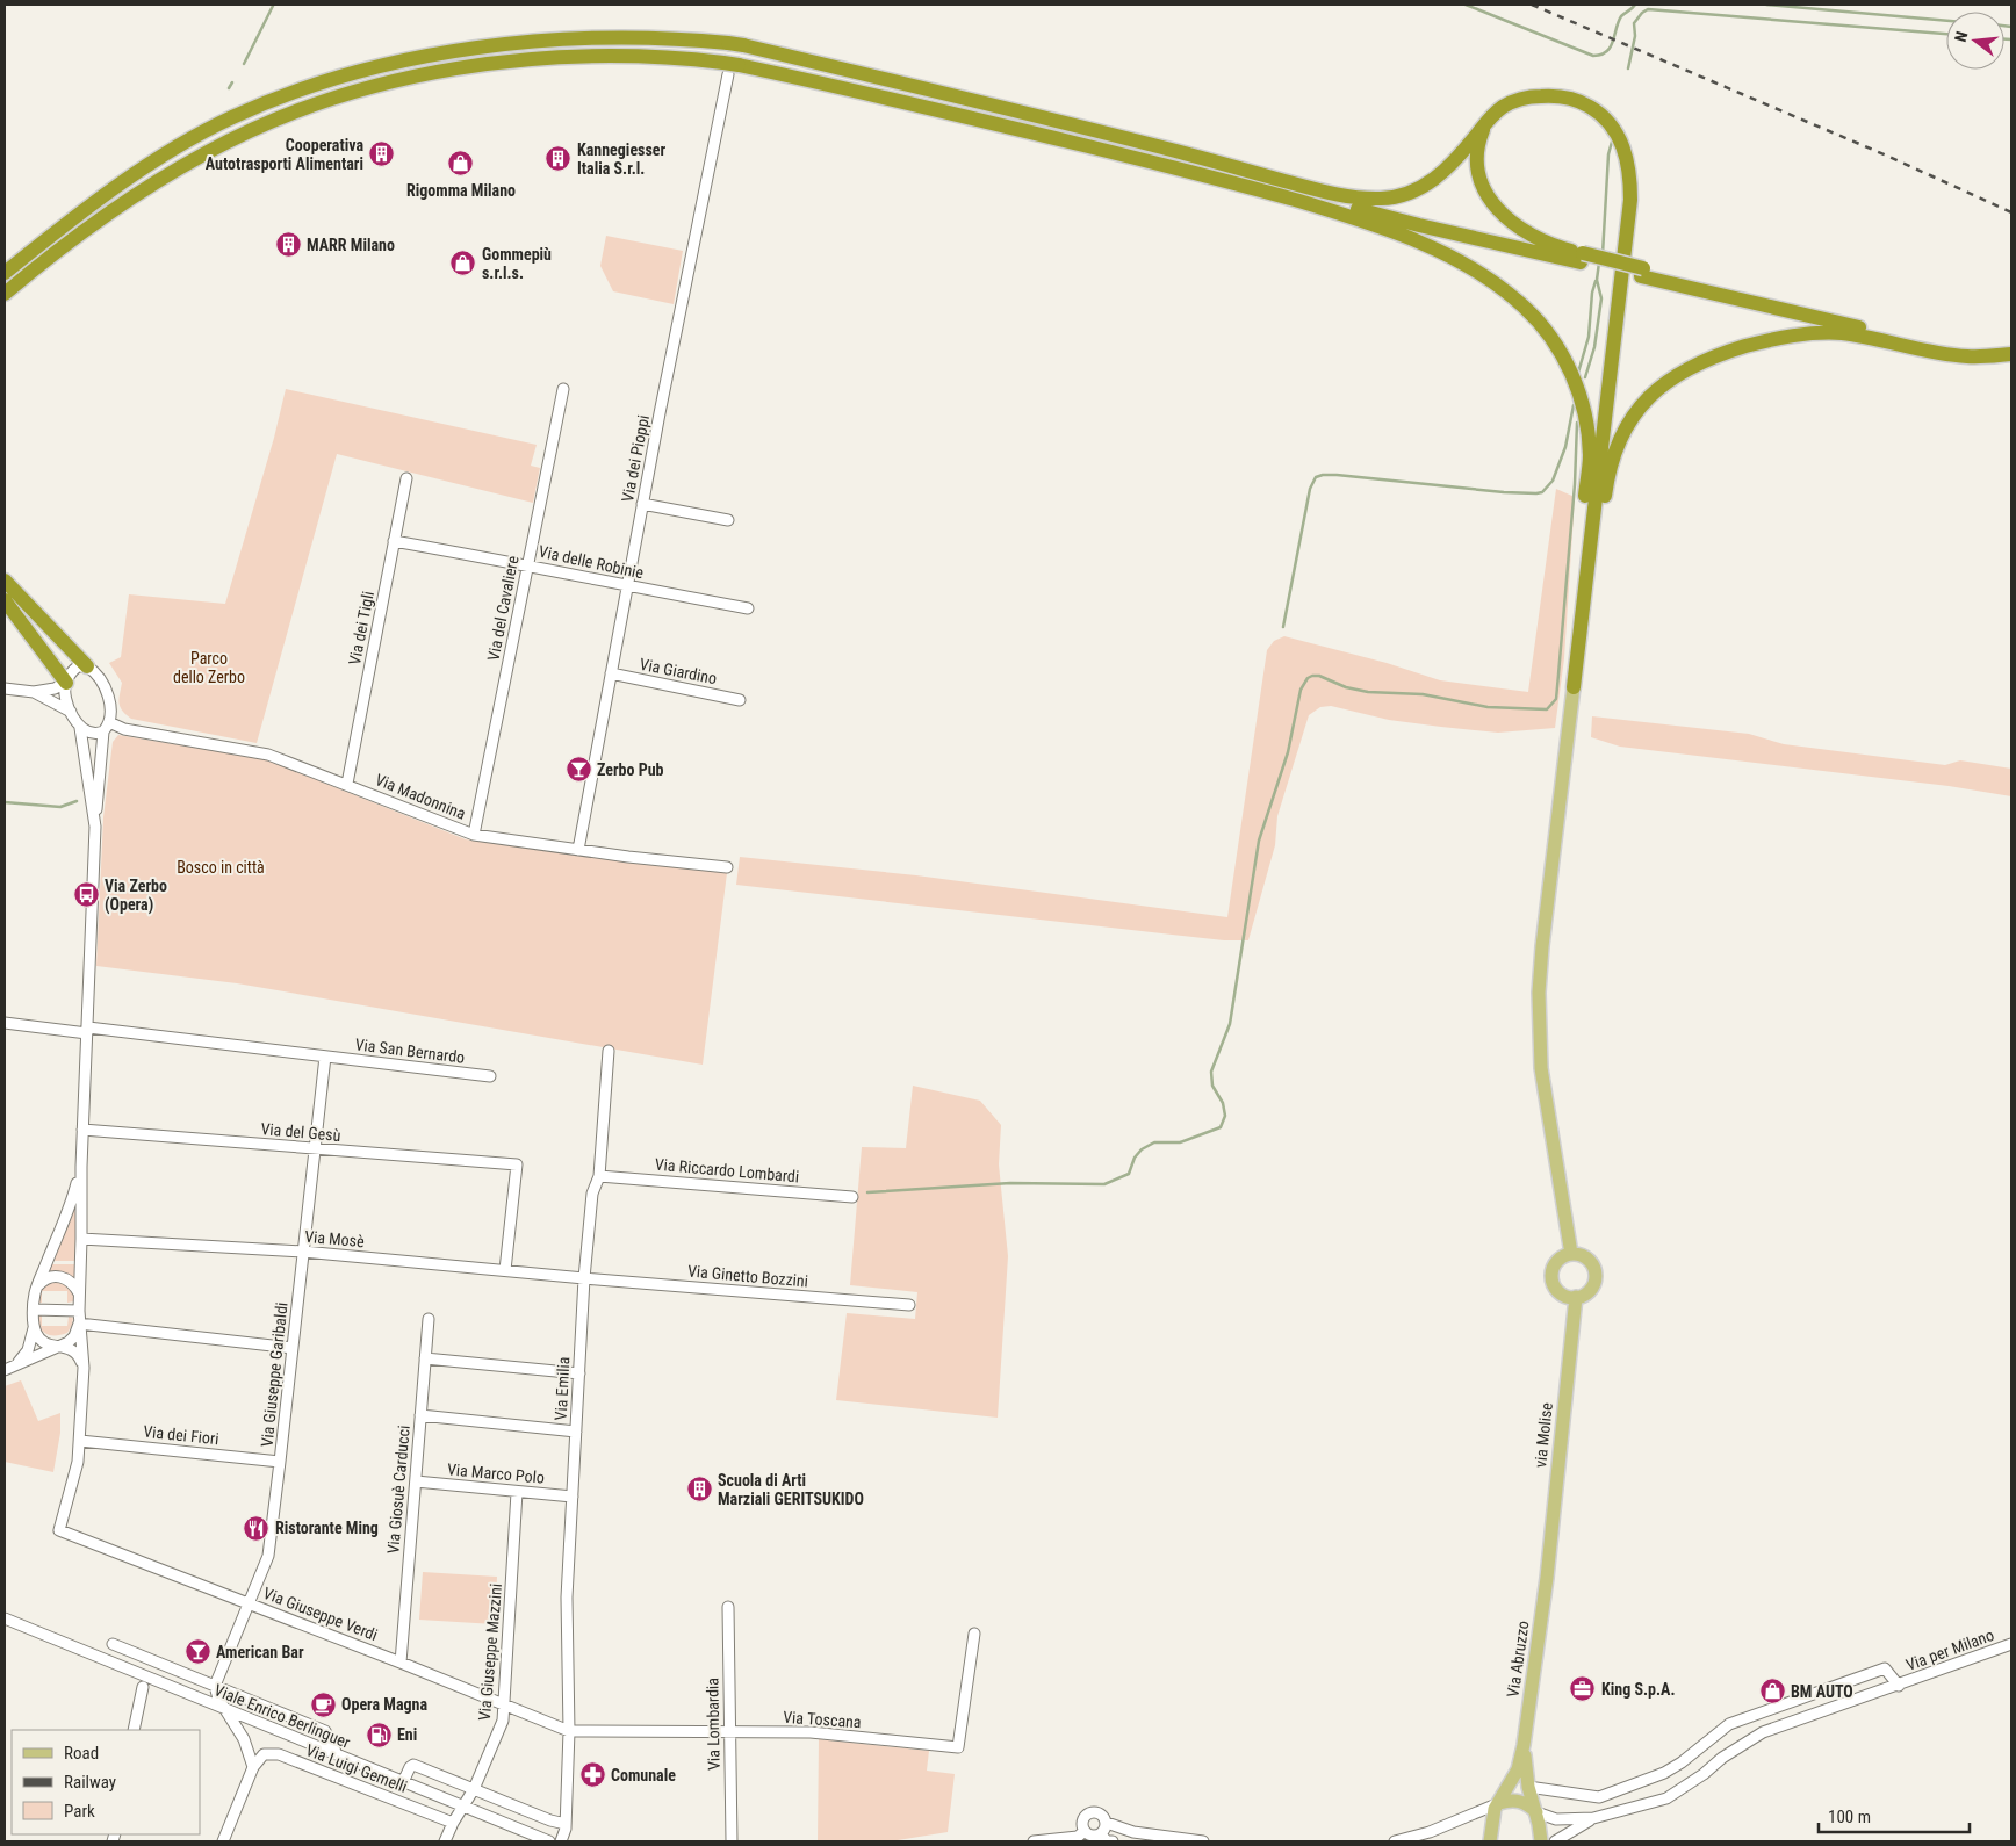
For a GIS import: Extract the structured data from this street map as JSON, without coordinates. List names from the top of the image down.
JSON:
{
  "streets": {
    "main road": ["via Molise", "Via Abruzzo"],
    "street": [
      "Via dei Pioppi",
      "Via delle Robinie",
      "Via del Cavaliere",
      "Via dei Tigli",
      "Via Giardino",
      "Via Madonnina",
      "Via San Bernardo",
      "Via del Gesù",
      "Via Riccardo Lombardi",
      "Via Mosè",
      "Via Ginetto Bozzini",
      "Via Giuseppe Garibaldi",
      "Via Emilia",
      "Via dei Fiori",
      "Via Marco Polo",
      "Via Giosuè Carducci",
      "Via Giuseppe Verdi",
      "Via per Milano",
      "Via Giuseppe Mazzini",
      "Viale Enrico Berlinguer",
      "Via Toscana",
      "Via Lombardia",
      "Via Luigi Gemelli"
    ]
  },
  "crossings": [
    ["Via dei Pioppi", "Via delle Robinie"],
    ["Via dei Pioppi", "Via Giardino"],
    ["Via dei Pioppi", "Via Madonnina"],
    ["Via delle Robinie", "Via del Cavaliere"],
    ["Via delle Robinie", "Via dei Tigli"],
    ["Via del Cavaliere", "Via Madonnina"],
    ["Via dei Tigli", "Via Madonnina"],
    ["Via San Bernardo", "Via Giuseppe Garibaldi"],
    ["Via del Gesù", "Via Mosè"],
    ["Via del Gesù", "Via Giuseppe Garibaldi"],
    ["Via Riccardo Lombardi", "Via Emilia"],
    ["Via Mosè", "Via Ginetto Bozzini"],
    ["Via Mosè", "Via Giuseppe Garibaldi"],
    ["Via Mosè", "Via Emilia"],
    ["Via Ginetto Bozzini", "Via Emilia"],
    ["Via Giuseppe Garibaldi", "Via dei Fiori"],
    ["Via Giuseppe Garibaldi", "Via Giuseppe Verdi"],
    ["Via Emilia", "Via Marco Polo"],
    ["Via Emilia", "Via Giuseppe Verdi"],
    ["Via Emilia", "Via Toscana"],
    ["Via dei Fiori", "Via Giuseppe Verdi"],
    ["via Molise", "Via Abruzzo"],
    ["Via Marco Polo", "Via Giosuè Carducci"],
    ["Via Marco Polo", "Via Giuseppe Mazzini"],
    ["Via Giosuè Carducci", "Via Giuseppe Verdi"],
    ["Via Giuseppe Verdi", "Via Giuseppe Mazzini"],
    ["Via Giuseppe Verdi", "Via Toscana"],
    ["Via Giuseppe Mazzini", "Viale Enrico Berlinguer"],
    ["Via Giuseppe Mazzini", "Via Luigi Gemelli"],
    ["Via Toscana", "Via Lombardia"]
  ],
  "parks": ["Parco dello Zerbo", "Bosco in città"],
  "places": {
    "building": [
      "Cooperativa Autotrasporti Alimentari",
      "Kannegiesser Italia S.r.l.",
      "MARR Milano",
      "Scuola di Arti Marziali GERITSUKIDO"
    ],
    "shop": ["Rigomma Milano", "Gommepiù s.r.l.s.", "BM AUTO"],
    "bar": ["Zerbo Pub", "American Bar"],
    "bus stop": ["Via Zerbo (Opera)"],
    "restaurant": ["Ristorante Ming"],
    "office": ["King S.p.A."],
    "cafe": ["Opera Magna"],
    "fuel station": ["Eni"],
    "pharmacy": ["Comunale"]
  },
  "legend": ["Road", "Railway", "Park"],
  "scale_bar": "100 m",
  "north": "left"
}
